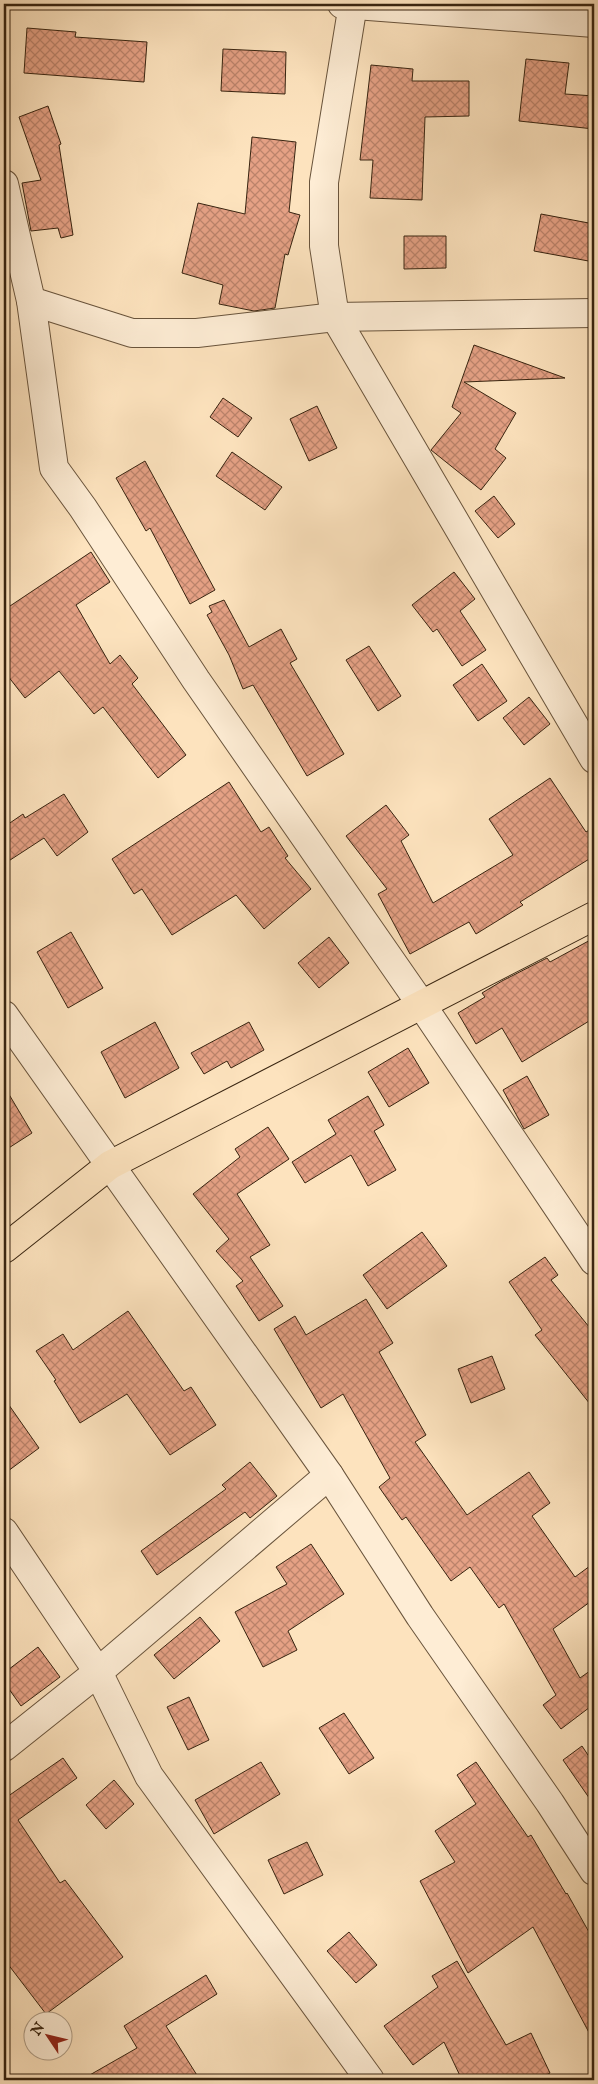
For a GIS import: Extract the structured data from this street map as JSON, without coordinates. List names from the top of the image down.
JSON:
{
  "north": "top left"
}
